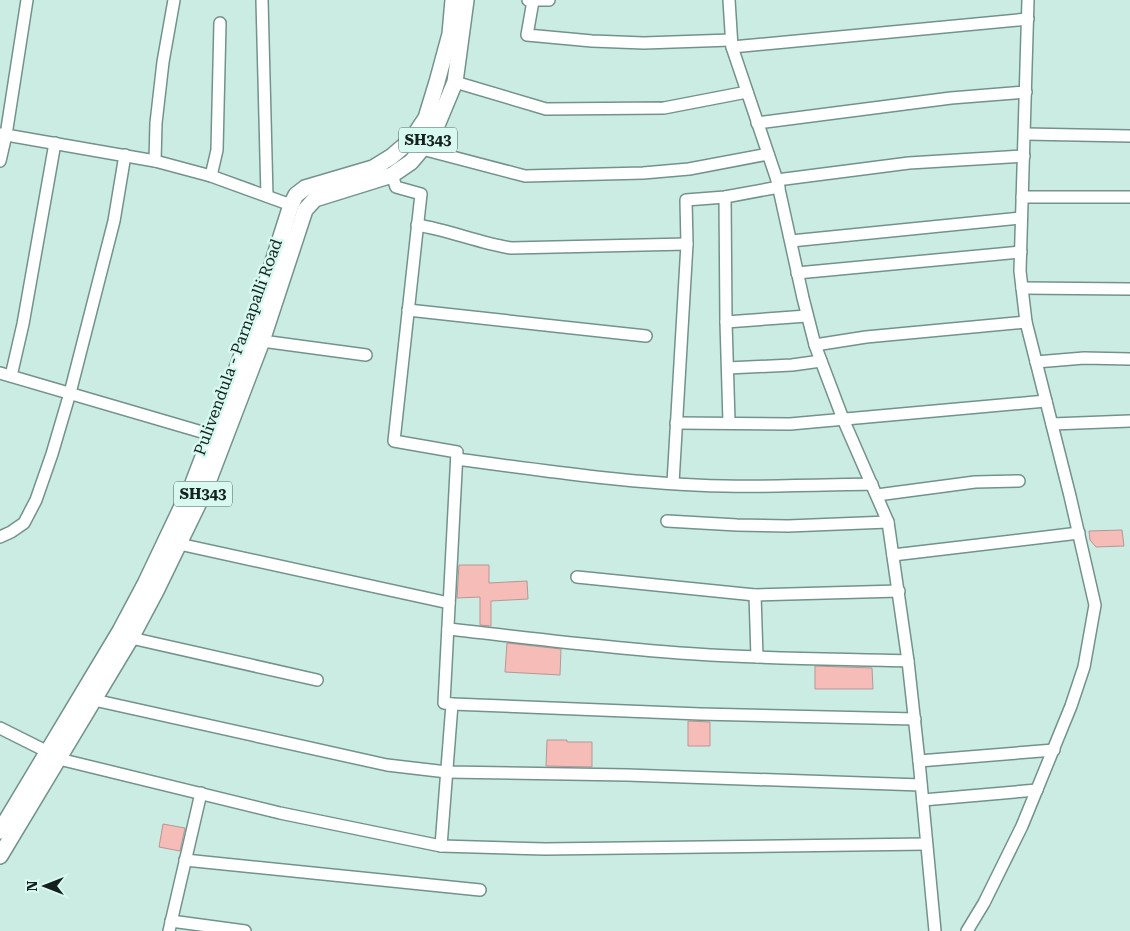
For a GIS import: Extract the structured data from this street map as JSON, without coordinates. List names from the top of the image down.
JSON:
{
  "streets": {
    "main road": ["SH343", "Pulivendula - Parnapalli Road"]
  },
  "crossings": [
    ["SH343", "Pulivendula - Parnapalli Road"]
  ],
  "north": "left"
}
